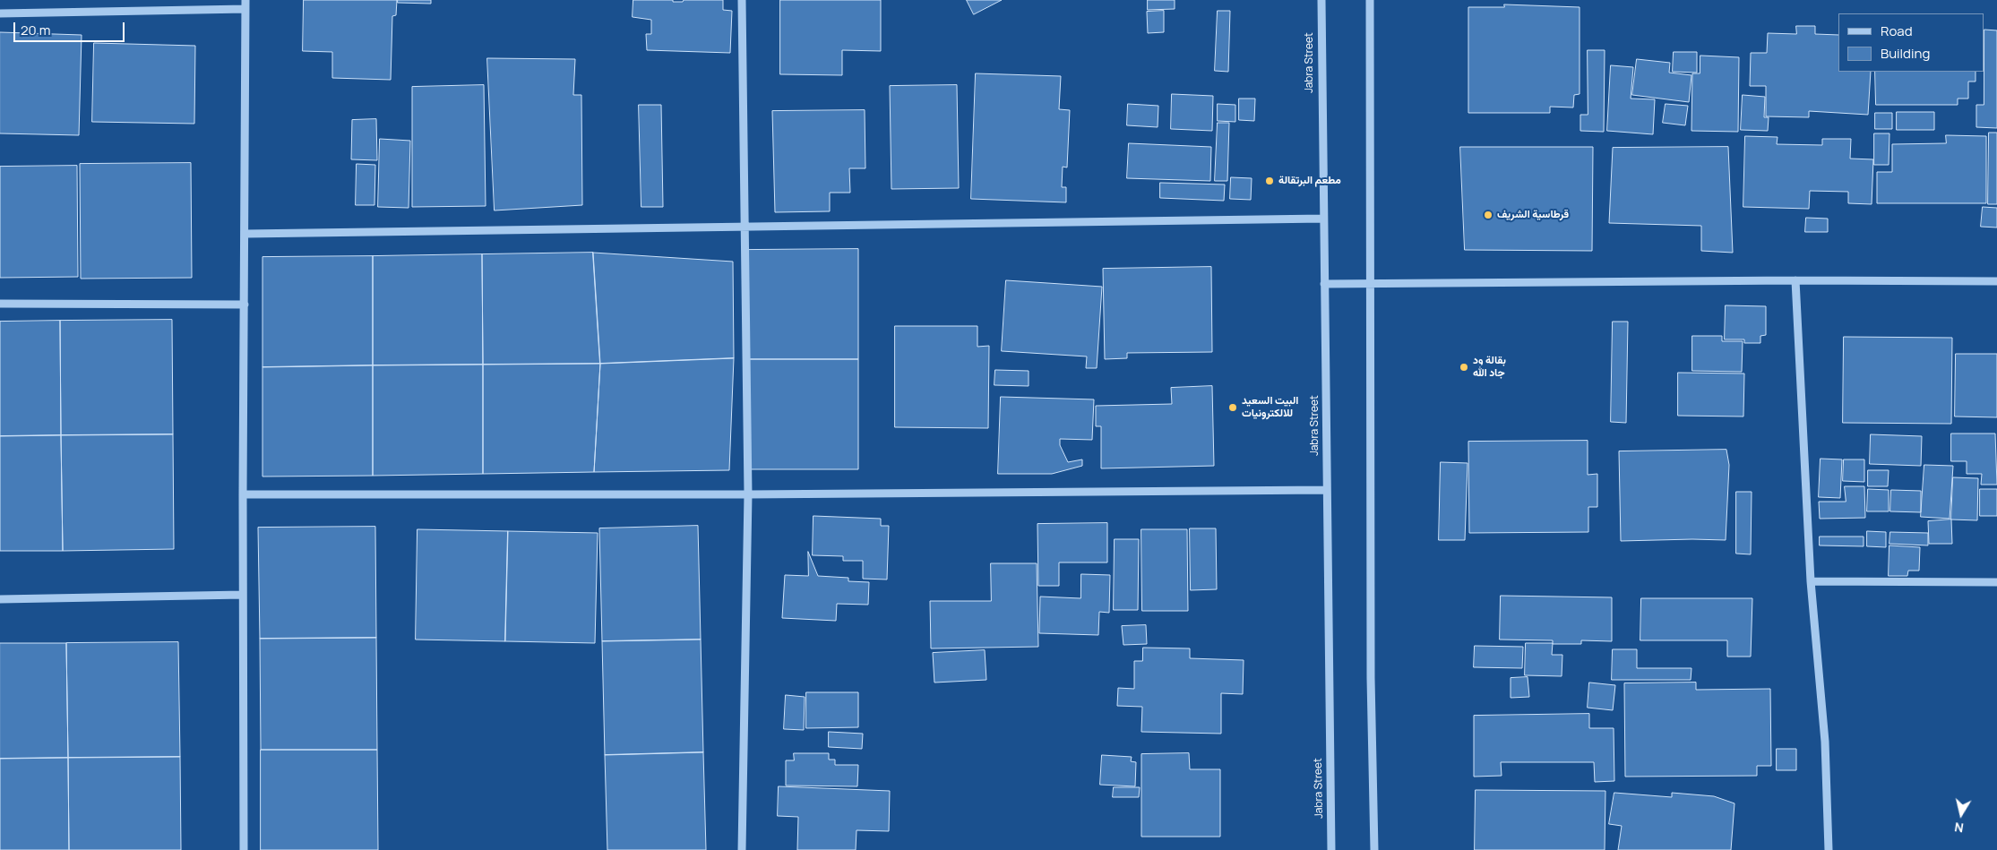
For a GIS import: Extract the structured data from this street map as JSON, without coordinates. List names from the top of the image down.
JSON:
{
  "streets": {
    "street": ["Jabra Street"]
  },
  "places": [
    "مطعم البرتقالة",
    "قرطاسية الشريف",
    "بقالة ود جاد الله",
    "البيت السعيد للالكترونيات"
  ],
  "legend": ["Road", "Building"],
  "scale_bar": "20 m",
  "north": "bottom"
}
